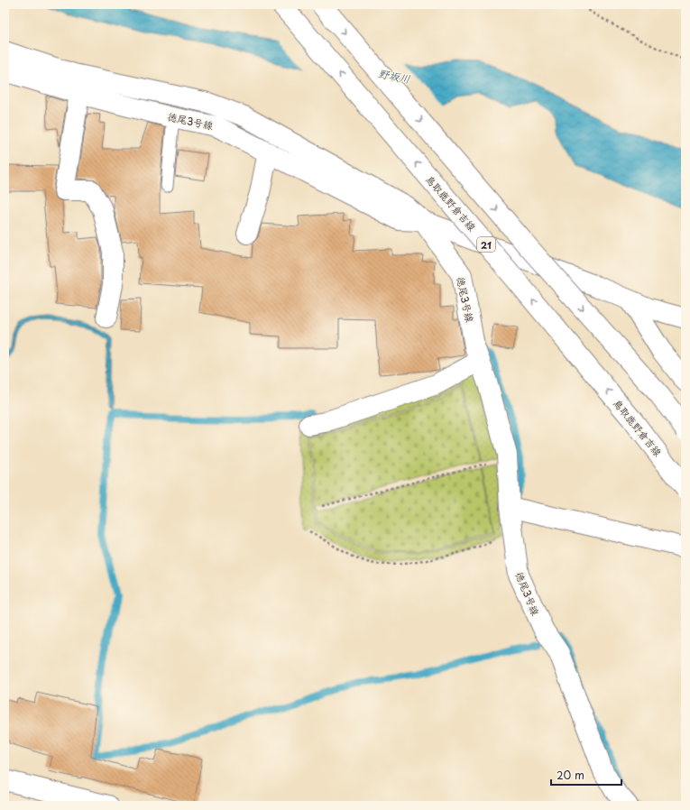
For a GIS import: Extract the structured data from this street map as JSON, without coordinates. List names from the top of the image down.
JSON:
{
  "streets": {
    "street": ["徳尾3号線", "鳥取鹿野倉吉線", "21"]
  },
  "water": ["野坂川"],
  "scale_bar": "20 m"
}
